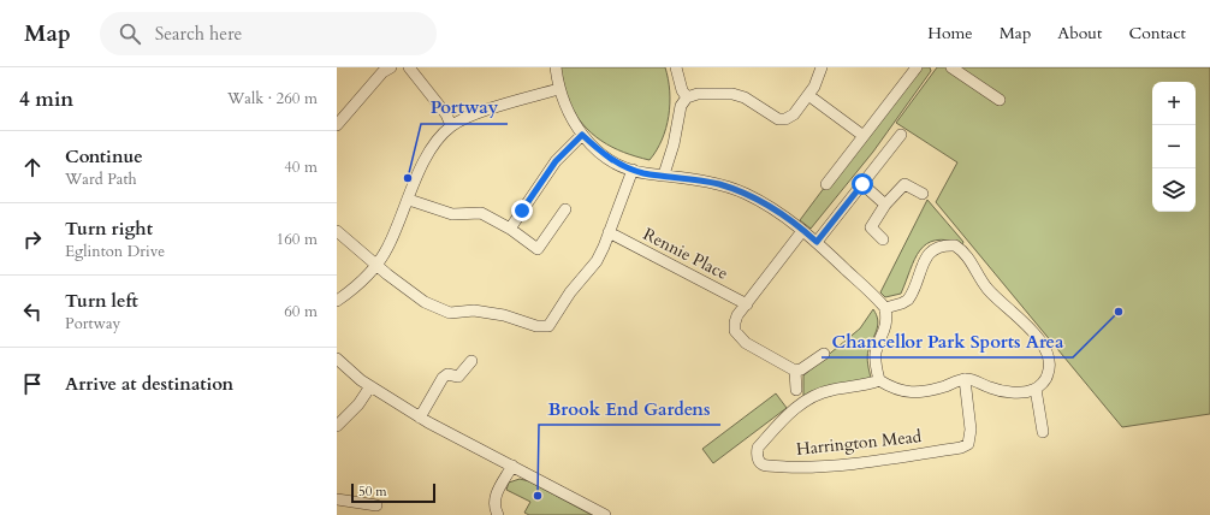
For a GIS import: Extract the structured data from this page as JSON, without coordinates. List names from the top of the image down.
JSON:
{
  "streets": {
    "street": ["Rennie Place", "Harrington Mead"]
  },
  "places": ["Portway", "Chancellor Park Sports Area", "Brook End Gardens"],
  "scale_bar": "50 m",
  "page": {
    "header": "Map",
    "search": "Search here",
    "nav": [
      "Home",
      "Map",
      "About",
      "Contact"
    ],
    "heading": ["4 min", "Walk · 260 m"],
    "map_buttons": ["+", "−"],
    "list": [
      ["Continue", "Ward Path", "40 m"],
      ["Turn right", "Eglinton Drive", "160 m"],
      ["Turn left", "Portway", "60 m"],
      "Arrive at destination"
    ],
    "scale": "50 m"
  }
}
